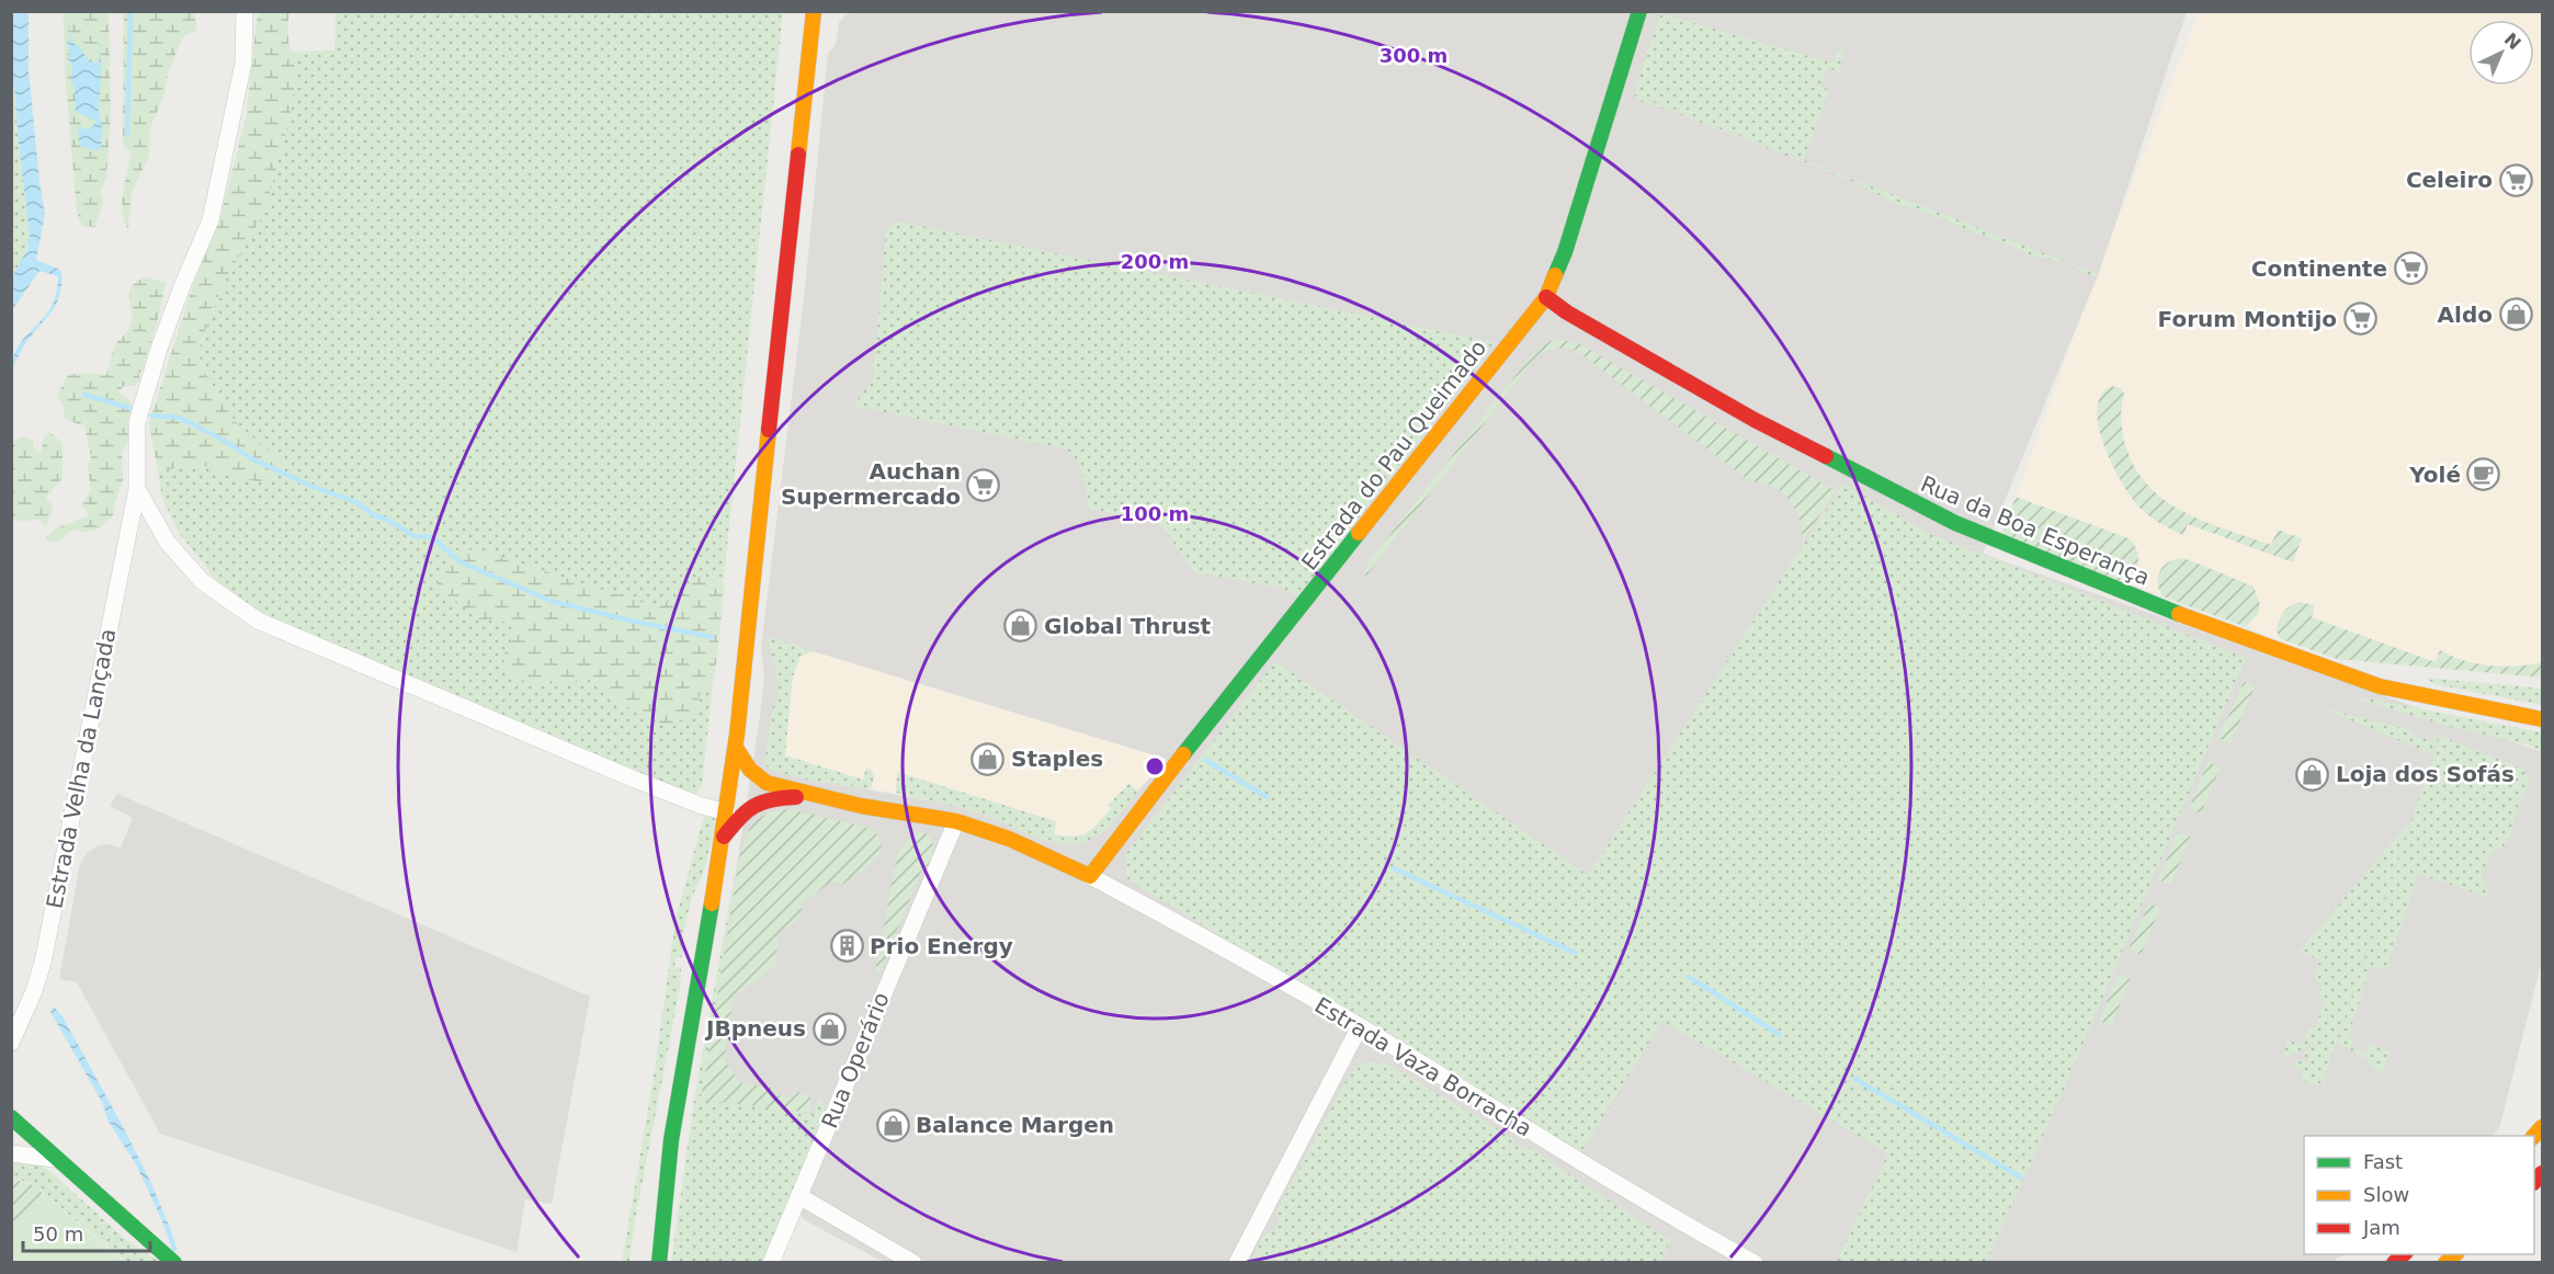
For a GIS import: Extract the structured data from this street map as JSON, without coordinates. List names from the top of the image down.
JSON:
{
  "streets": {
    "main road": ["Estrada do Pau Queimado", "Rua da Boa Esperança"],
    "street": ["Estrada Velha da Lançada", "Rua Operário", "Estrada Vaza Borracha"]
  },
  "crossings": [
    ["Estrada do Pau Queimado", "Rua da Boa Esperança"],
    ["Estrada do Pau Queimado", "Estrada Vaza Borracha"]
  ],
  "places": {
    "supermarket": [
      "Celeiro",
      "Continente",
      "Forum Montijo",
      "Auchan Supermercado"
    ],
    "shop": [
      "Aldo",
      "Global Thrust",
      "Staples",
      "Loja dos Sofás",
      "JBpneus",
      "Balance Margen"
    ],
    "cafe": ["Yolé"],
    "building": ["Prio Energy"]
  },
  "legend": ["Fast", "Slow", "Jam"],
  "scale_bar": "50 m",
  "north": "top right",
  "rings": ["300 m", "200 m", "100 m"]
}
